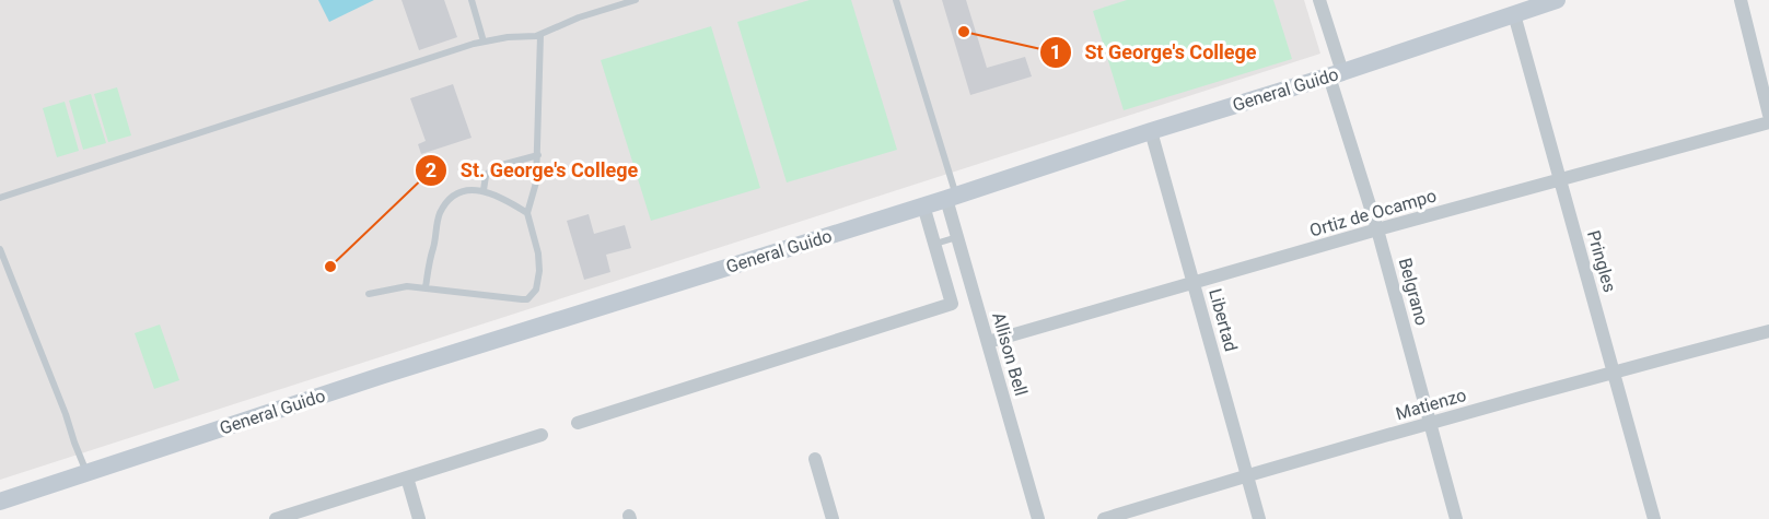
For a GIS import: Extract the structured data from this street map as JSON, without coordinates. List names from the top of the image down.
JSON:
{
  "streets": {
    "main road": ["General Guido"],
    "street": [
      "Ortiz de Ocampo",
      "Pringles",
      "Belgrano",
      "Libertad",
      "Allison Bell",
      "Matienzo"
    ]
  },
  "crossings": [
    ["General Guido", "Pringles"],
    ["General Guido", "Belgrano"],
    ["General Guido", "Libertad"],
    ["General Guido", "Allison Bell"],
    ["Ortiz de Ocampo", "Pringles"],
    ["Ortiz de Ocampo", "Belgrano"],
    ["Ortiz de Ocampo", "Libertad"],
    ["Ortiz de Ocampo", "Allison Bell"],
    ["Pringles", "Matienzo"],
    ["Belgrano", "Matienzo"],
    ["Libertad", "Matienzo"]
  ],
  "places": ["St George's College", "St. George's College"]
}
